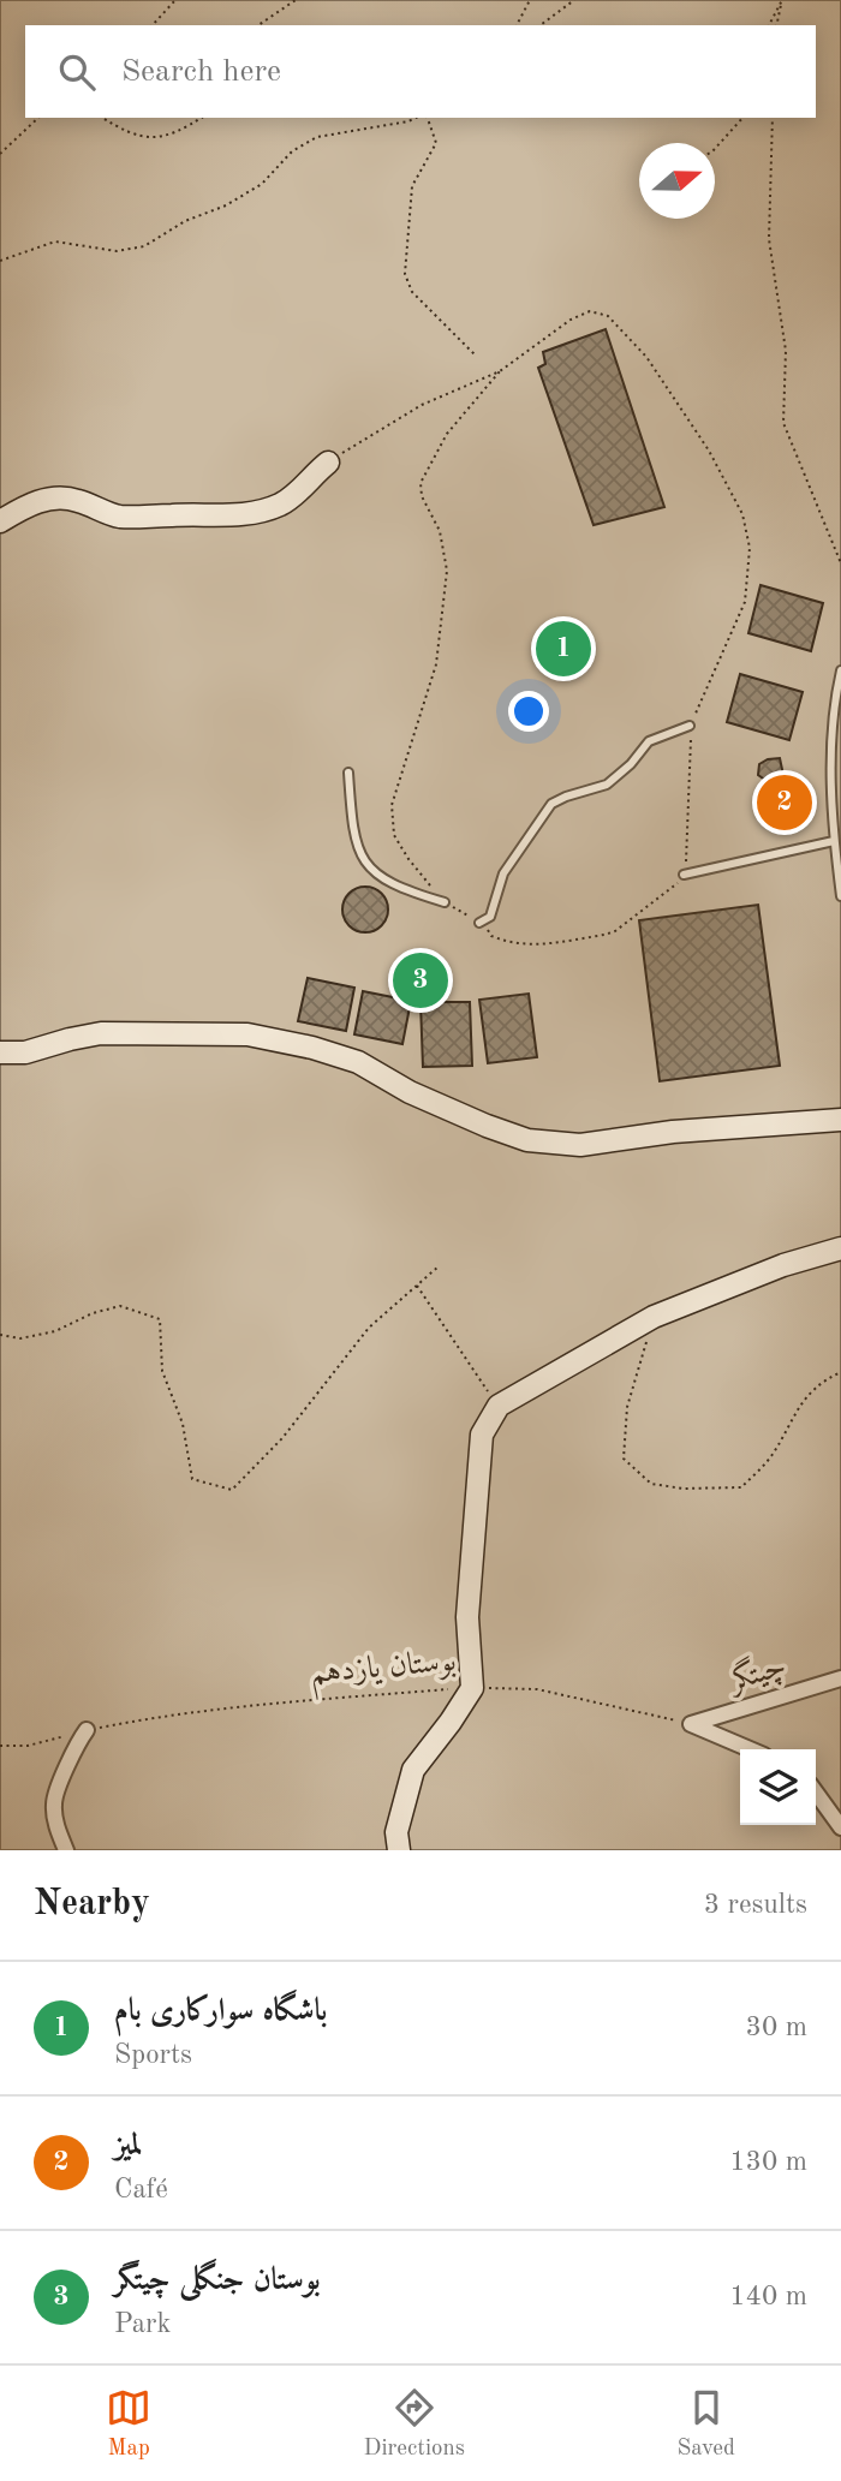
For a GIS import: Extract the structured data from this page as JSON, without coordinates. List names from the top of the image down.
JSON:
{
  "streets": {
    "street": ["چیتگر"],
    "path": ["بوستان یازدهم"]
  },
  "crossings": [
    ["بوستان یازدهم", "چیتگر"]
  ],
  "north": "right",
  "page": {
    "search": "Search here",
    "pins": ["1", "2", "3"],
    "heading": ["Nearby", "3 results"],
    "list": [
      {
        "mark": "1",
        "name": "باشگاه سوارکاری بام",
        "note": "Sports",
        "value": "30 m"
      },
      {
        "mark": "2",
        "name": "لمیز",
        "note": "Café",
        "value": "130 m"
      },
      {
        "mark": "3",
        "name": "بوستان جنگلی چیتگر",
        "note": "Park",
        "value": "140 m"
      }
    ],
    "nav": ["Map", "Directions", "Saved"]
  }
}
